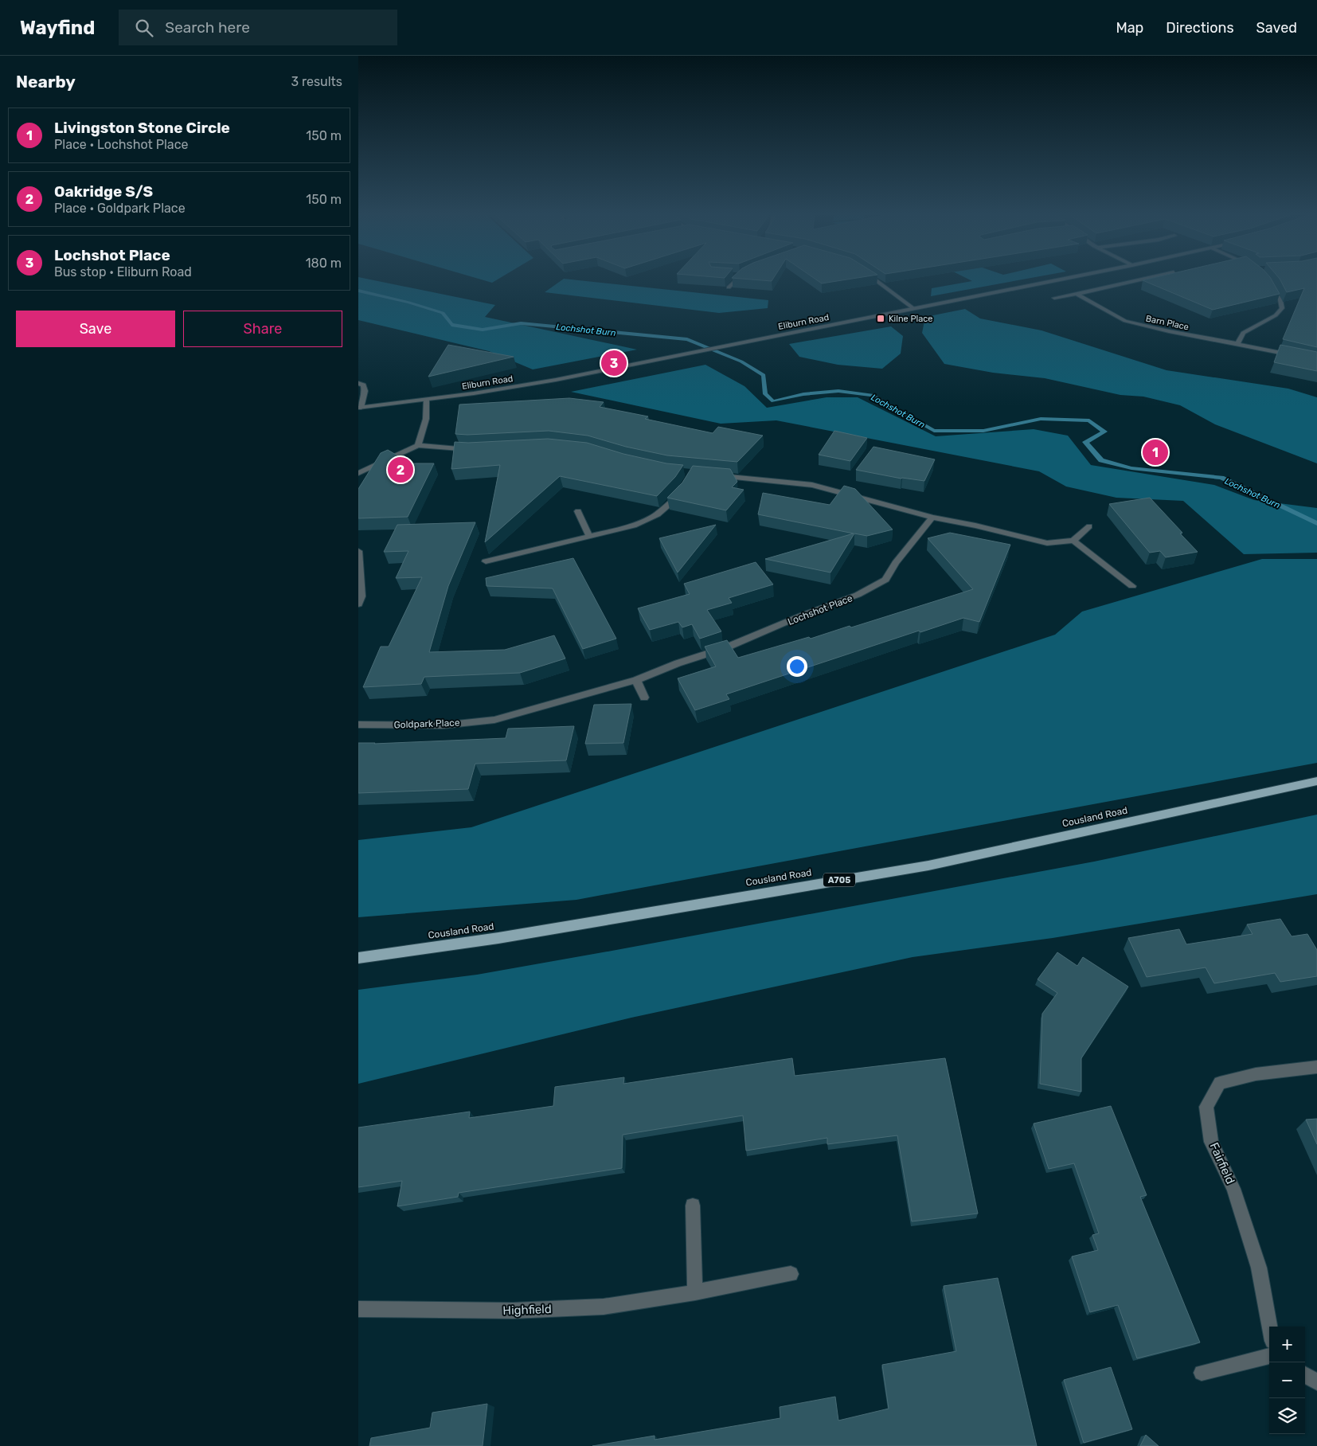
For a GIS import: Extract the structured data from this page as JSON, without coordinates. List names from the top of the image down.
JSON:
{
  "streets": {
    "main road": ["Cousland Road", "A705"],
    "street": [
      "Eliburn Road",
      "Barn Place",
      "Lochshot Place",
      "Goldpark Place",
      "Fairfield",
      "Highfield"
    ]
  },
  "crossings": [
    ["Lochshot Place", "Goldpark Place"]
  ],
  "water": ["Lochshot Burn"],
  "places": {
    "transit": ["Kilne Place"]
  },
  "page": {
    "header": "Wayfind",
    "search": "Search here",
    "nav": ["Map", "Directions", "Saved"],
    "heading": ["Nearby", "3 results"],
    "list": [
      {
        "mark": "1",
        "name": "Livingston Stone Circle",
        "note": "Place · Lochshot Place",
        "value": "150 m"
      },
      {
        "mark": "2",
        "name": "Oakridge S/S",
        "note": "Place · Goldpark Place",
        "value": "150 m"
      },
      {
        "mark": "3",
        "name": "Lochshot Place",
        "note": "Bus stop · Eliburn Road",
        "value": "180 m"
      }
    ],
    "buttons": ["Save", "Share"],
    "pins": ["3", "1", "2"],
    "map_buttons": ["+", "−"]
  }
}
